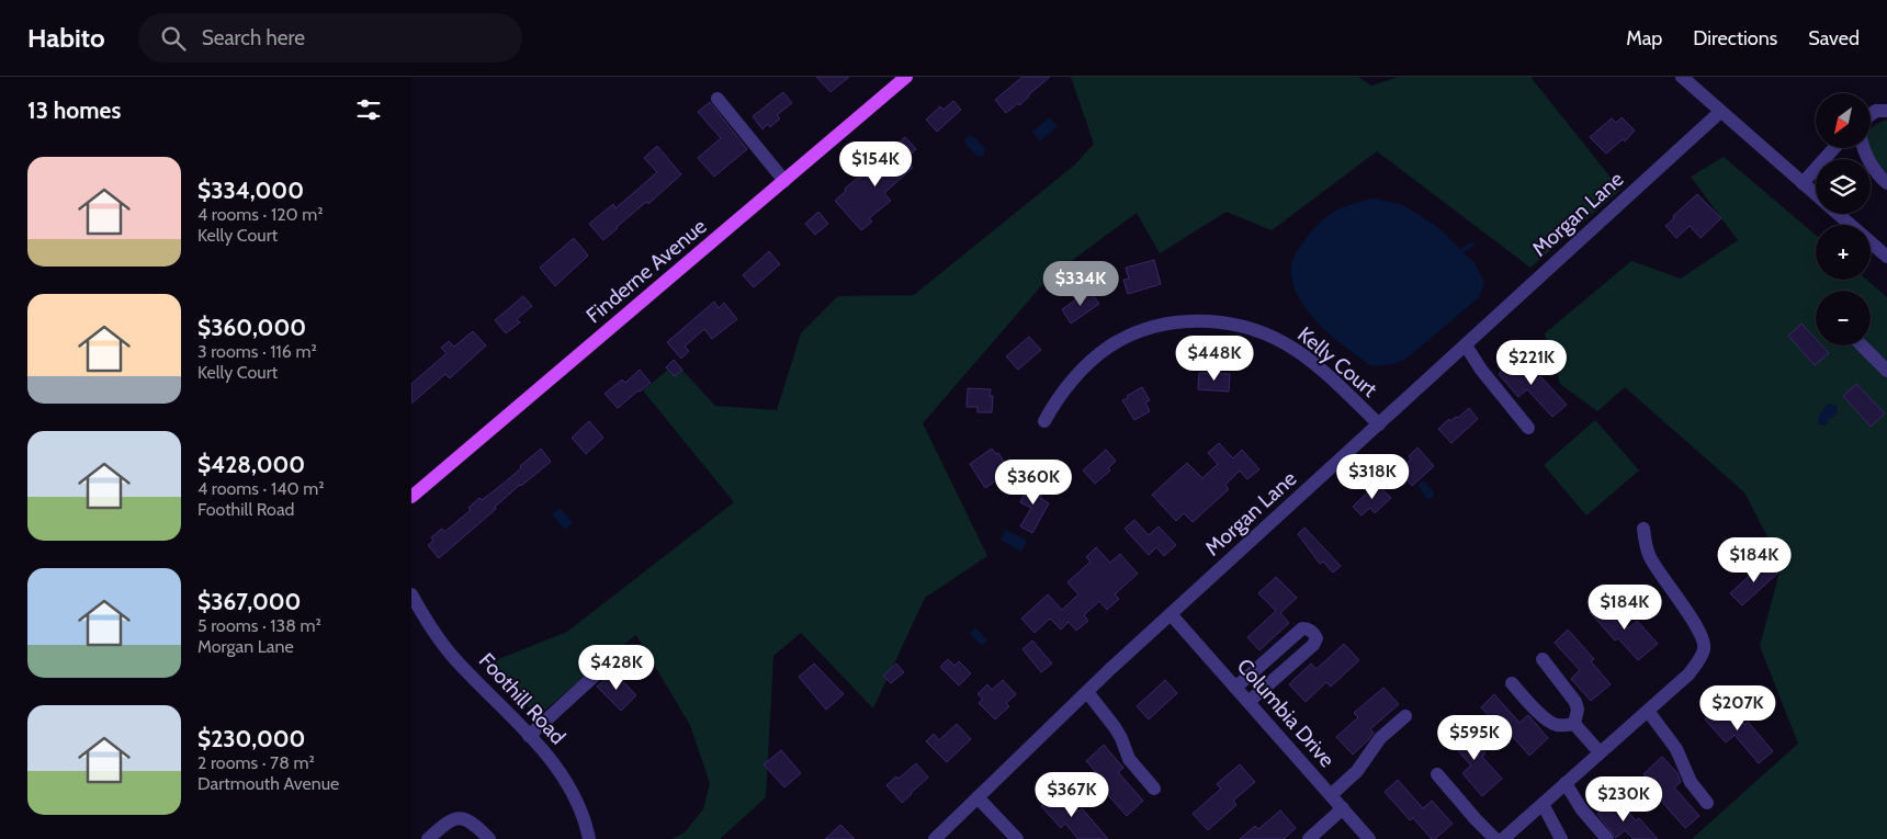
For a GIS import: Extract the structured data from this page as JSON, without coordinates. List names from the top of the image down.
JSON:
{
  "streets": {
    "main road": ["Finderne Avenue"],
    "street": [
      "Morgan Lane",
      "Kelly Court",
      "Foothill Road",
      "Columbia Drive"
    ]
  },
  "crossings": [
    ["Morgan Lane", "Kelly Court"],
    ["Morgan Lane", "Columbia Drive"]
  ],
  "north": "bottom left",
  "page": {
    "header": "Habito",
    "search": "Search here",
    "nav": ["Map", "Directions", "Saved"],
    "heading": "13 homes",
    "map_buttons": ["+", "−"],
    "price": [
      "$154K",
      "$334K",
      "$448K",
      "$221K",
      "$318K",
      "$360K",
      "$184K",
      "$184K",
      "$428K",
      "$207K",
      "$595K",
      "$367K",
      "$230K"
    ],
    "list": [
      {
        "name": "$334,000",
        "note": "4 rooms · 120 m² · Kelly Court"
      },
      {
        "name": "$360,000",
        "note": "3 rooms · 116 m² · Kelly Court"
      },
      {
        "name": "$428,000",
        "note": "4 rooms · 140 m² · Foothill Road"
      },
      {
        "name": "$367,000",
        "note": "5 rooms · 138 m² · Morgan Lane"
      },
      {
        "name": "$230,000",
        "note": "2 rooms · 78 m² · Dartmouth Avenue"
      }
    ]
  }
}
